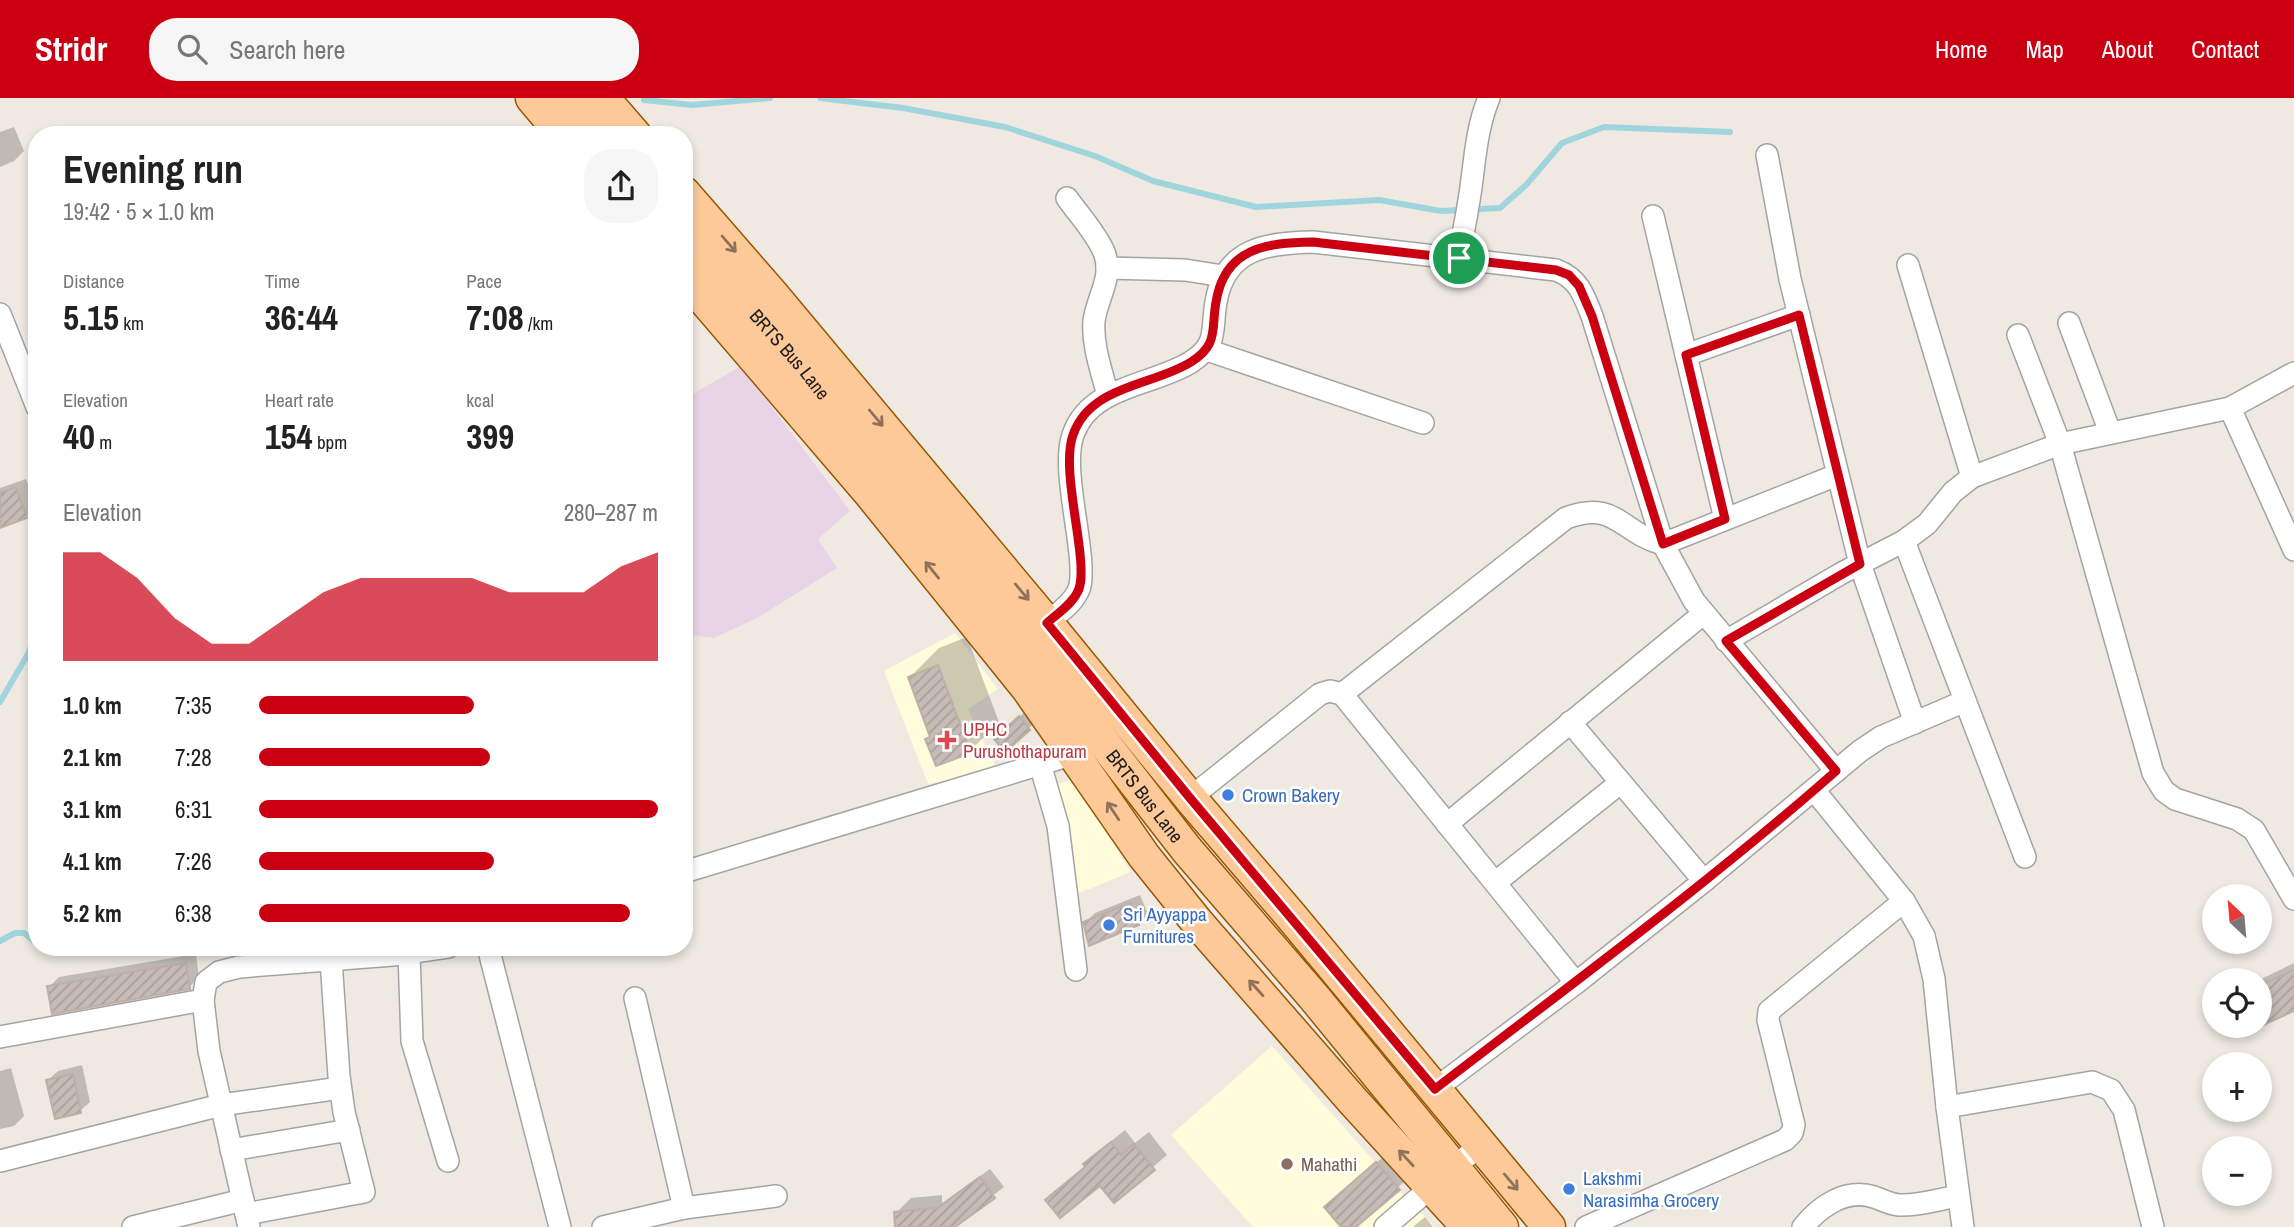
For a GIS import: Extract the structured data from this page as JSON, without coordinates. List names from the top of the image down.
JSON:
{
  "streets": {
    "main road": ["BRTS Bus Lane"]
  },
  "places": {
    "health": ["UPHC Purushothapuram"],
    "other": [
      "Crown Bakery",
      "Sri Ayyappa Furnitures",
      "Mahathi",
      "Lakshmi Narasimha Grocery"
    ]
  },
  "north": "top left",
  "page": {
    "header": "Stridr",
    "search": "Search here",
    "nav": [
      "Home",
      "Map",
      "About",
      "Contact"
    ],
    "heading": ["Evening run", "19:42 · 5 × 1.0 km"],
    "stats": [
      ["Distance", "5.15 km"],
      ["Time", "36:44"],
      ["Pace", "7:08 /km"],
      ["Elevation", "40 m"],
      ["Heart rate", "154 bpm"],
      ["kcal", "399"]
    ],
    "chart": ["Elevation", "280–287 m"],
    "list": [
      {
        "name": "1.0 km",
        "note": "7:35"
      },
      {
        "name": "2.1 km",
        "note": "7:28"
      },
      {
        "name": "3.1 km",
        "note": "6:31"
      },
      {
        "name": "4.1 km",
        "note": "7:26"
      },
      {
        "name": "5.2 km",
        "note": "6:38"
      }
    ],
    "map_buttons": ["+", "−"]
  }
}
